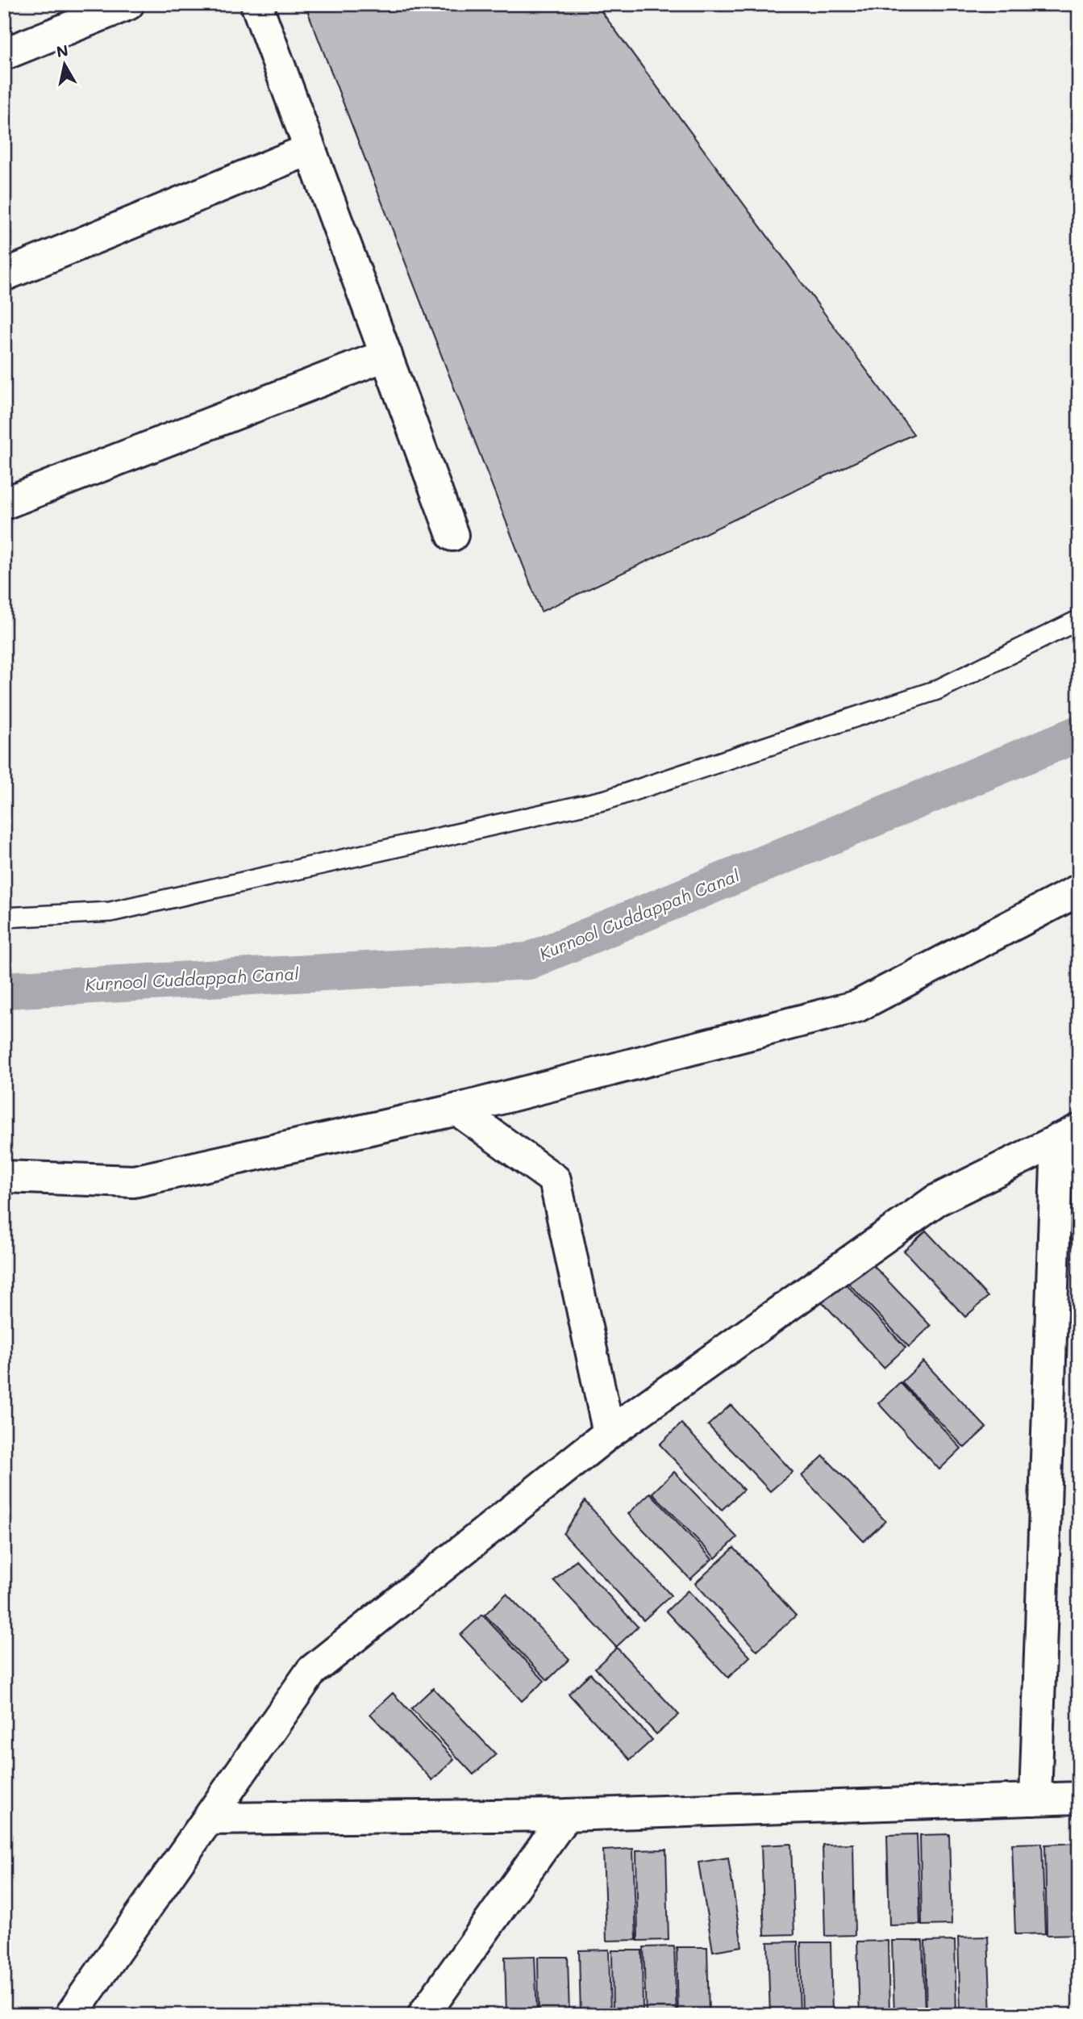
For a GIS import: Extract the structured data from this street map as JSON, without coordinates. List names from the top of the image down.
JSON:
{
  "water": ["Kurnool Cuddappah Canal"],
  "north": "top"
}
